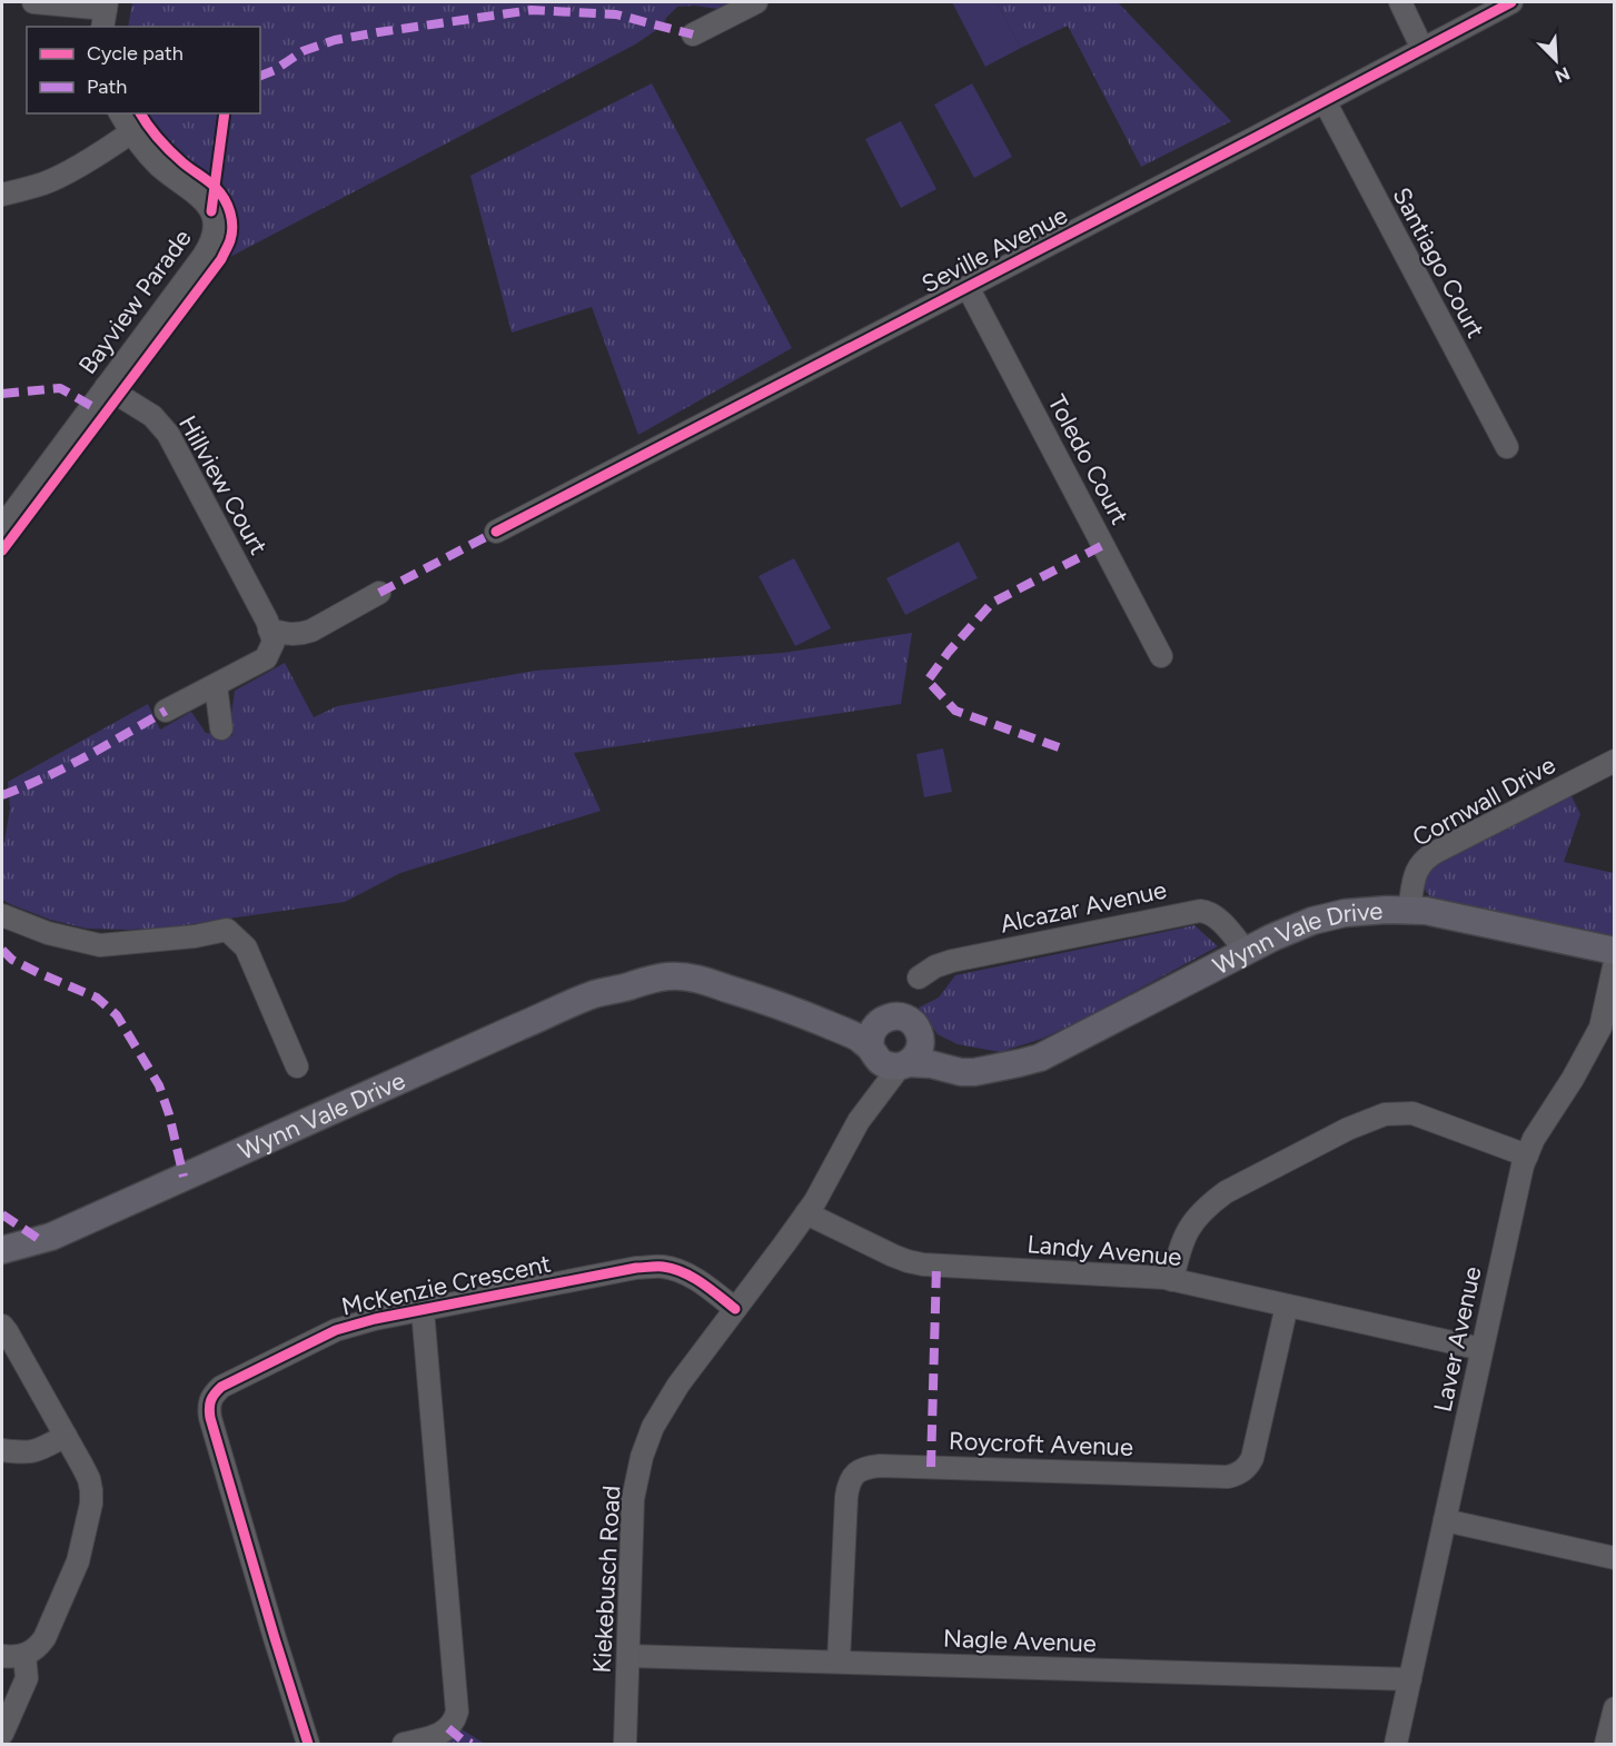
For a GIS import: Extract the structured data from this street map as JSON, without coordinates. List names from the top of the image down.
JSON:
{
  "streets": {
    "main road": ["Wynn Vale Drive"],
    "street": [
      "Seville Avenue",
      "Santiago Court",
      "Bayview Parade",
      "Toledo Court",
      "Hillview Court",
      "Cornwall Drive",
      "Alcazar Avenue",
      "Landy Avenue",
      "McKenzie Crescent",
      "Laver Avenue",
      "Roycroft Avenue",
      "Kiekebusch Road",
      "Nagle Avenue"
    ]
  },
  "crossings": [
    ["Seville Avenue", "Santiago Court"],
    ["Seville Avenue", "Toledo Court"],
    ["Bayview Parade", "Hillview Court"],
    ["Cornwall Drive", "Wynn Vale Drive"],
    ["Alcazar Avenue", "Wynn Vale Drive"],
    ["Wynn Vale Drive", "Kiekebusch Road"],
    ["Landy Avenue", "Laver Avenue"],
    ["Landy Avenue", "Roycroft Avenue"],
    ["Landy Avenue", "Kiekebusch Road"],
    ["McKenzie Crescent", "Kiekebusch Road"],
    ["Laver Avenue", "Nagle Avenue"],
    ["Roycroft Avenue", "Nagle Avenue"],
    ["Kiekebusch Road", "Nagle Avenue"]
  ],
  "legend": ["Cycle path", "Path"],
  "north": "bottom right"
}
